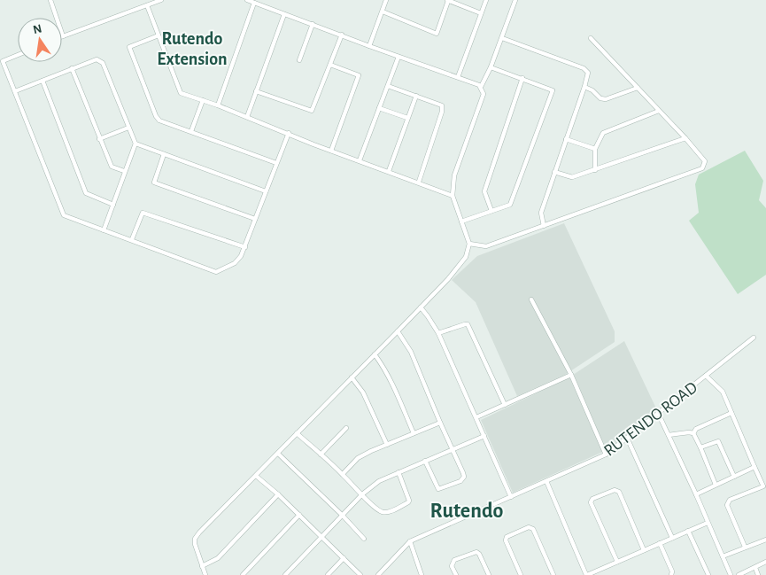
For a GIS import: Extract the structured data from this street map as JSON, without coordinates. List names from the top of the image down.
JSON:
{
  "streets": {
    "street": ["RUTENDO ROAD"]
  },
  "districts": ["Rutendo Extension", "Rutendo"],
  "north": "top"
}
